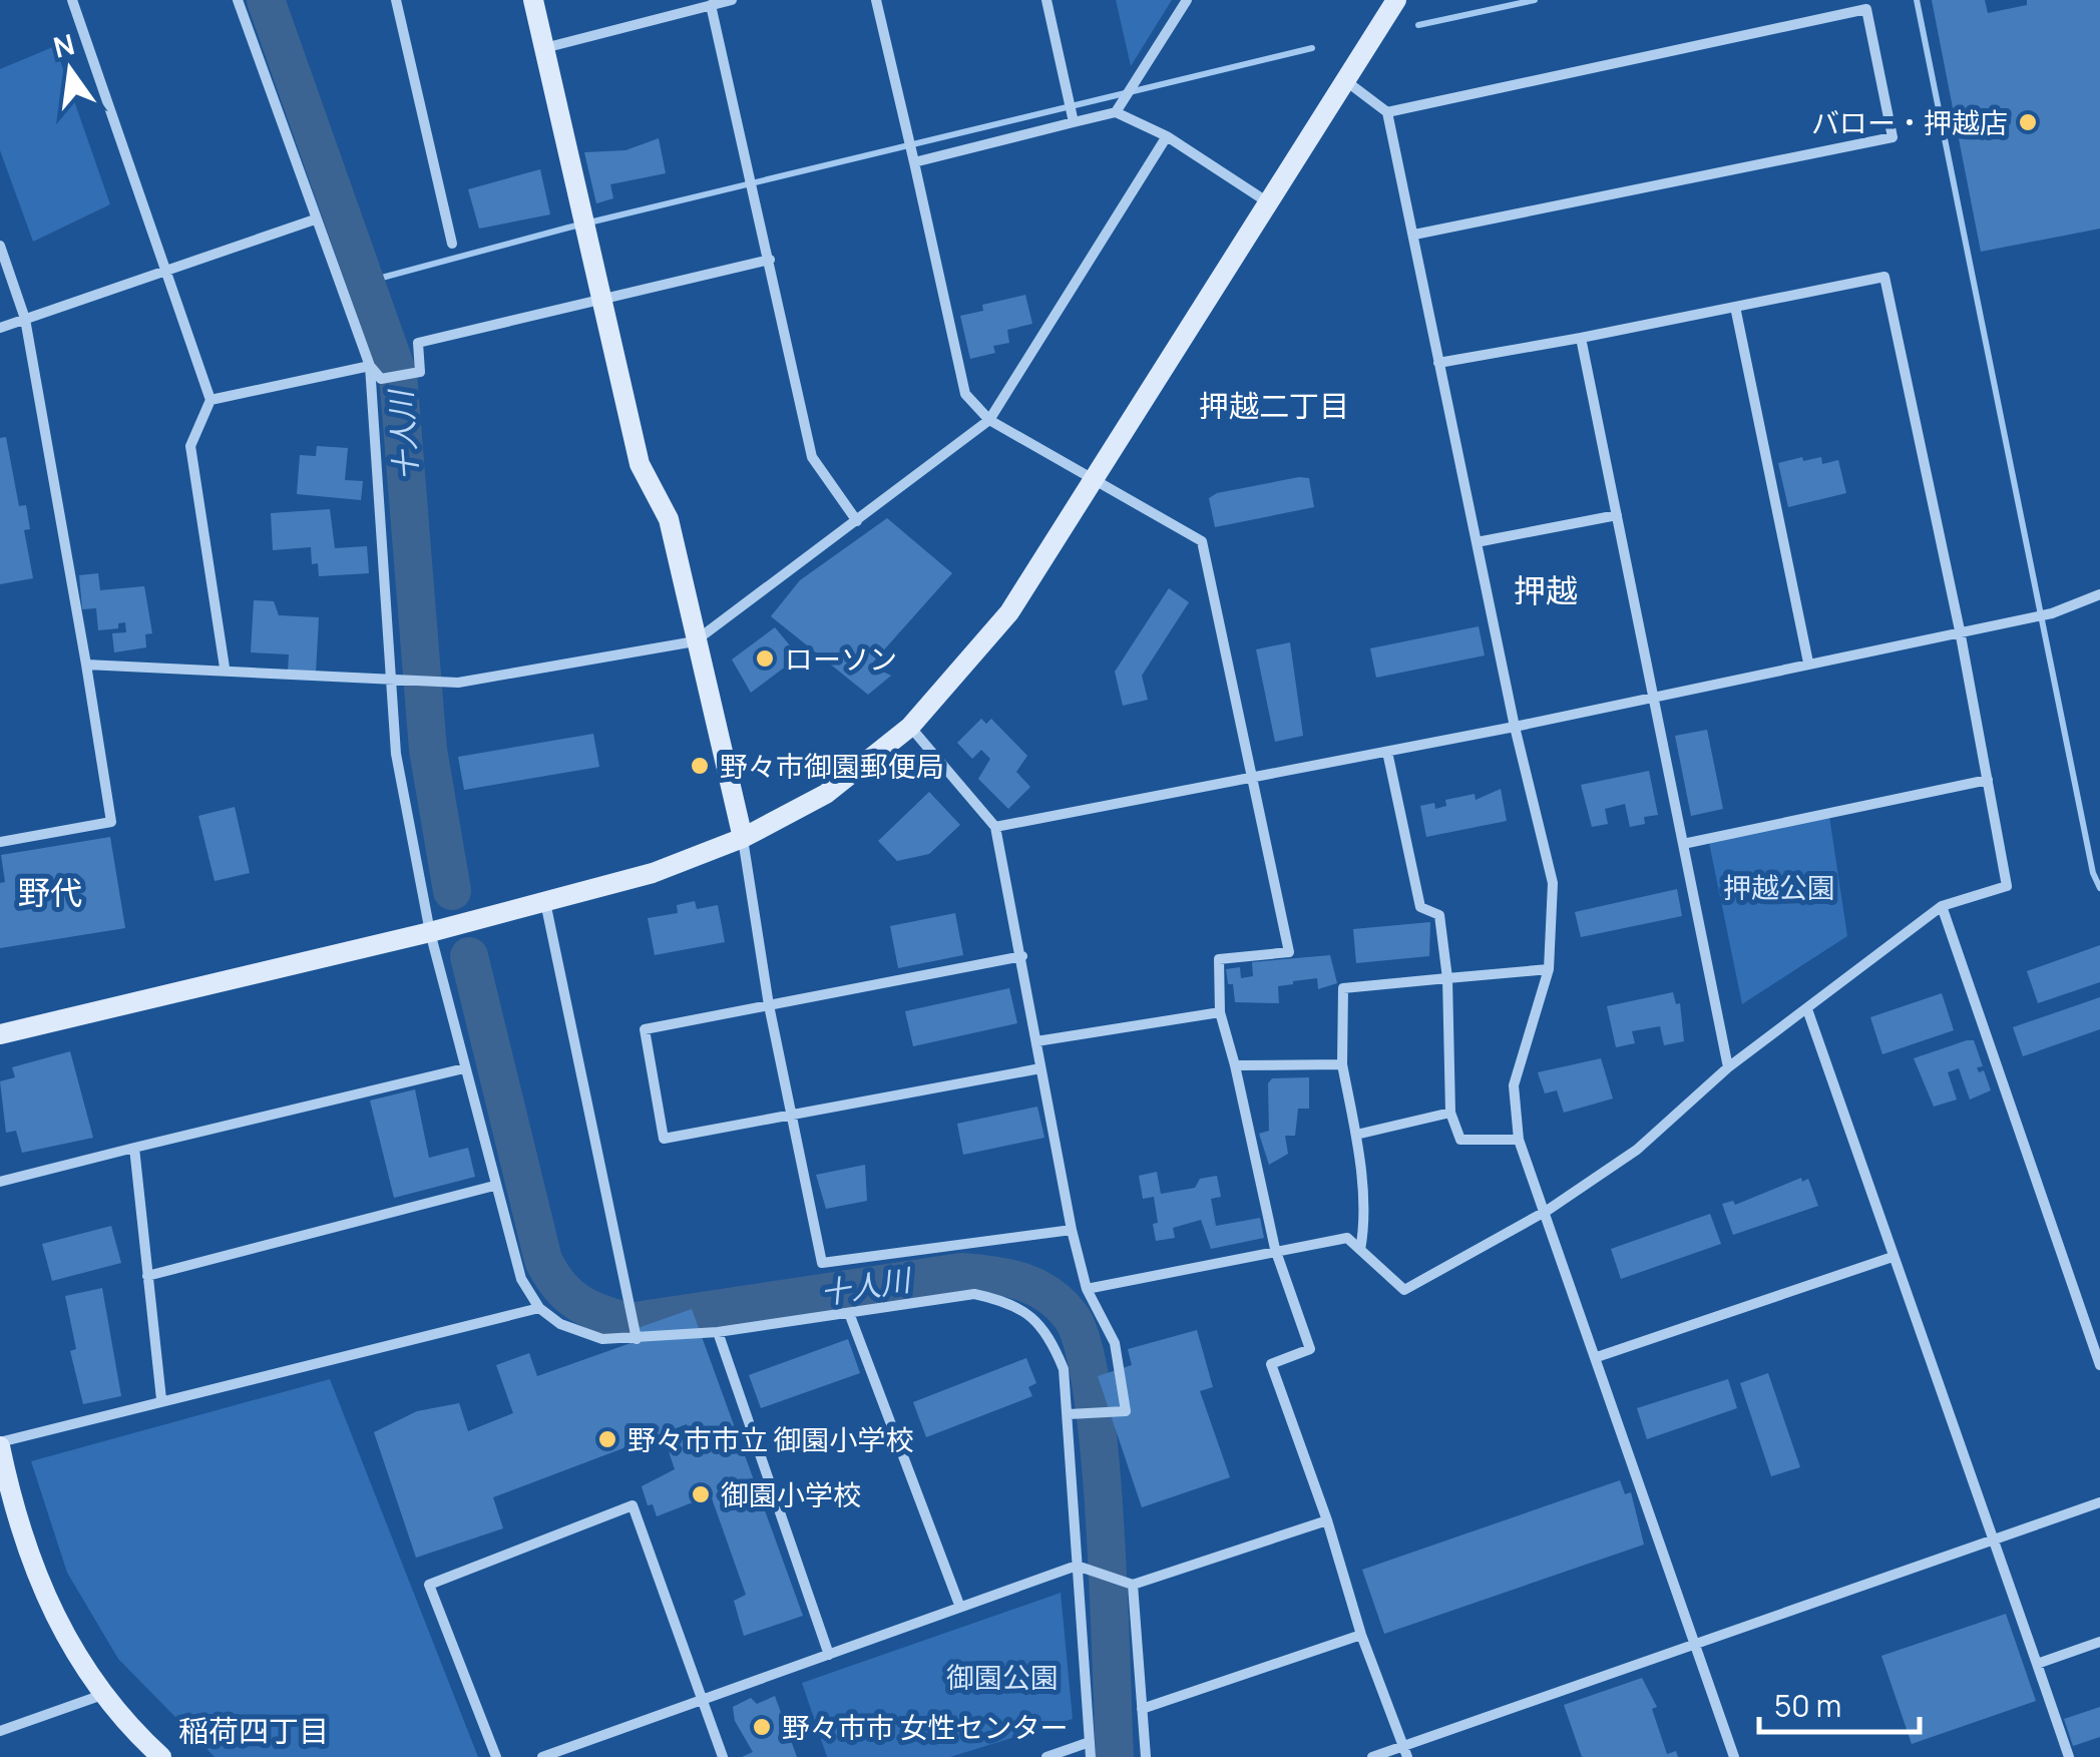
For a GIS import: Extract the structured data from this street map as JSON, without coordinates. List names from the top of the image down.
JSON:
{
  "districts": [
    "押越二丁目",
    "押越",
    "野代",
    "稲荷四丁目"
  ],
  "water": ["十人川"],
  "parks": ["押越公園", "御園公園"],
  "places": [
    "バロー・押越店",
    "ローソン",
    "野々市御園郵便局",
    "野々市市立 御園小学校",
    "御園小学校",
    "野々市市 女性センター"
  ],
  "scale_bar": "50 m",
  "north": "top"
}
